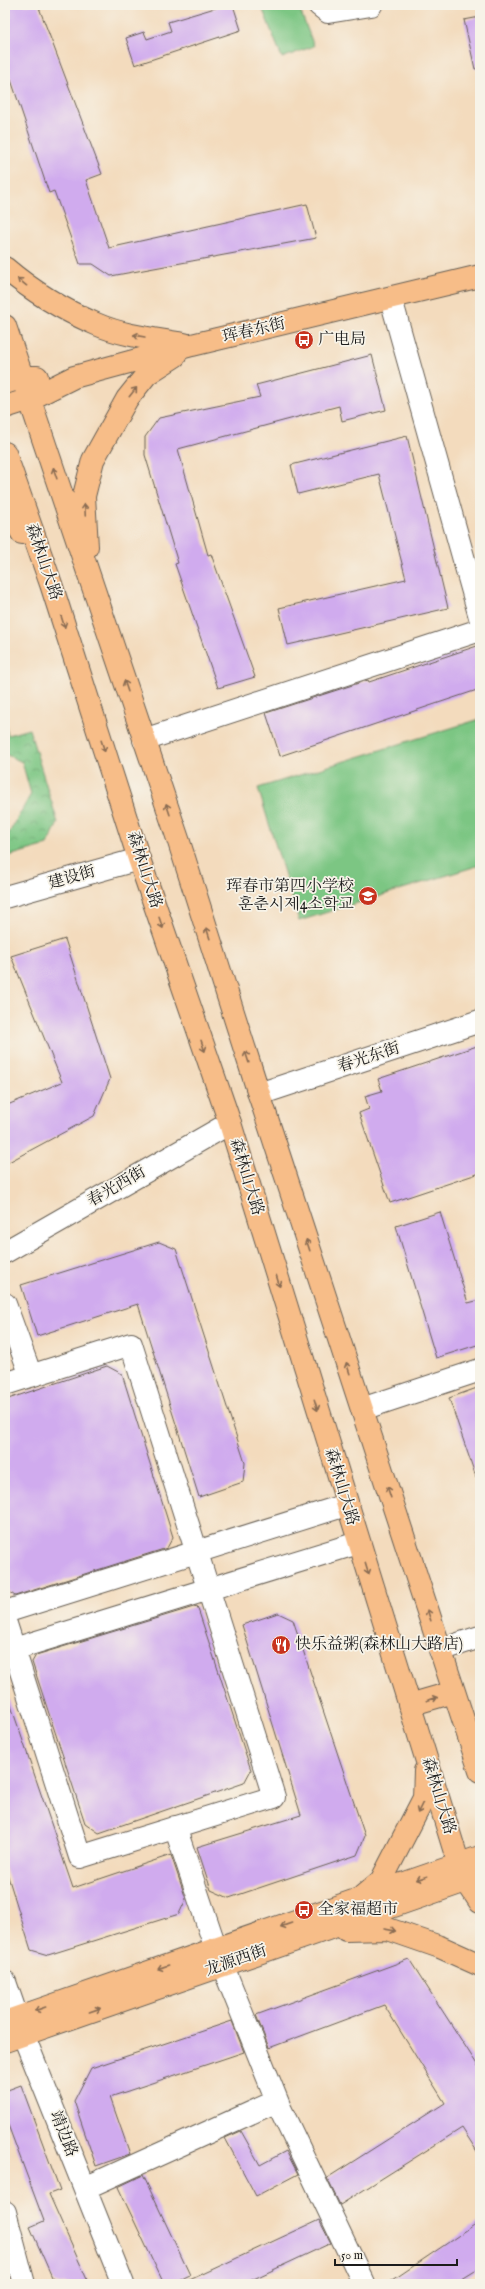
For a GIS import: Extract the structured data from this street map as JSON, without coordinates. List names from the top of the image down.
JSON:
{
  "streets": {
    "main road": ["珲春东街", "森林山大路", "龙源西街"],
    "street": [
      "建设街",
      "春光东街",
      "春光西街",
      "靖边路"
    ]
  },
  "crossings": [
    ["森林山大路", "建设街"],
    ["森林山大路", "春光西街"],
    ["森林山大路", "龙源西街"],
    ["龙源西街", "靖边路"]
  ],
  "places": {
    "bus stop": ["广电局", "全家福超市"],
    "school or university": ["珲春市第四小学校 훈춘시제4소학교"],
    "restaurant": ["快乐益粥(森林山大路店)"]
  },
  "scale_bar": "50 m"
}
